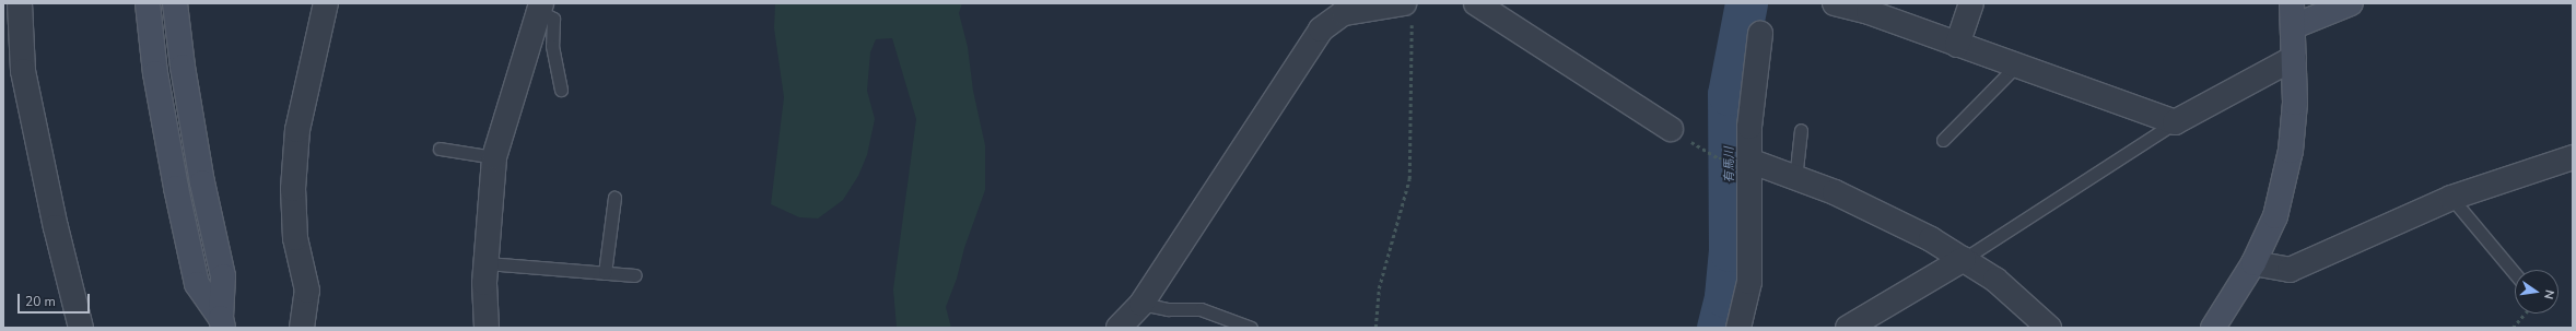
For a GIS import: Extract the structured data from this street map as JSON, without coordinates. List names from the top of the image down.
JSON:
{
  "water": ["有馬川"],
  "scale_bar": "20 m",
  "north": "right"
}
